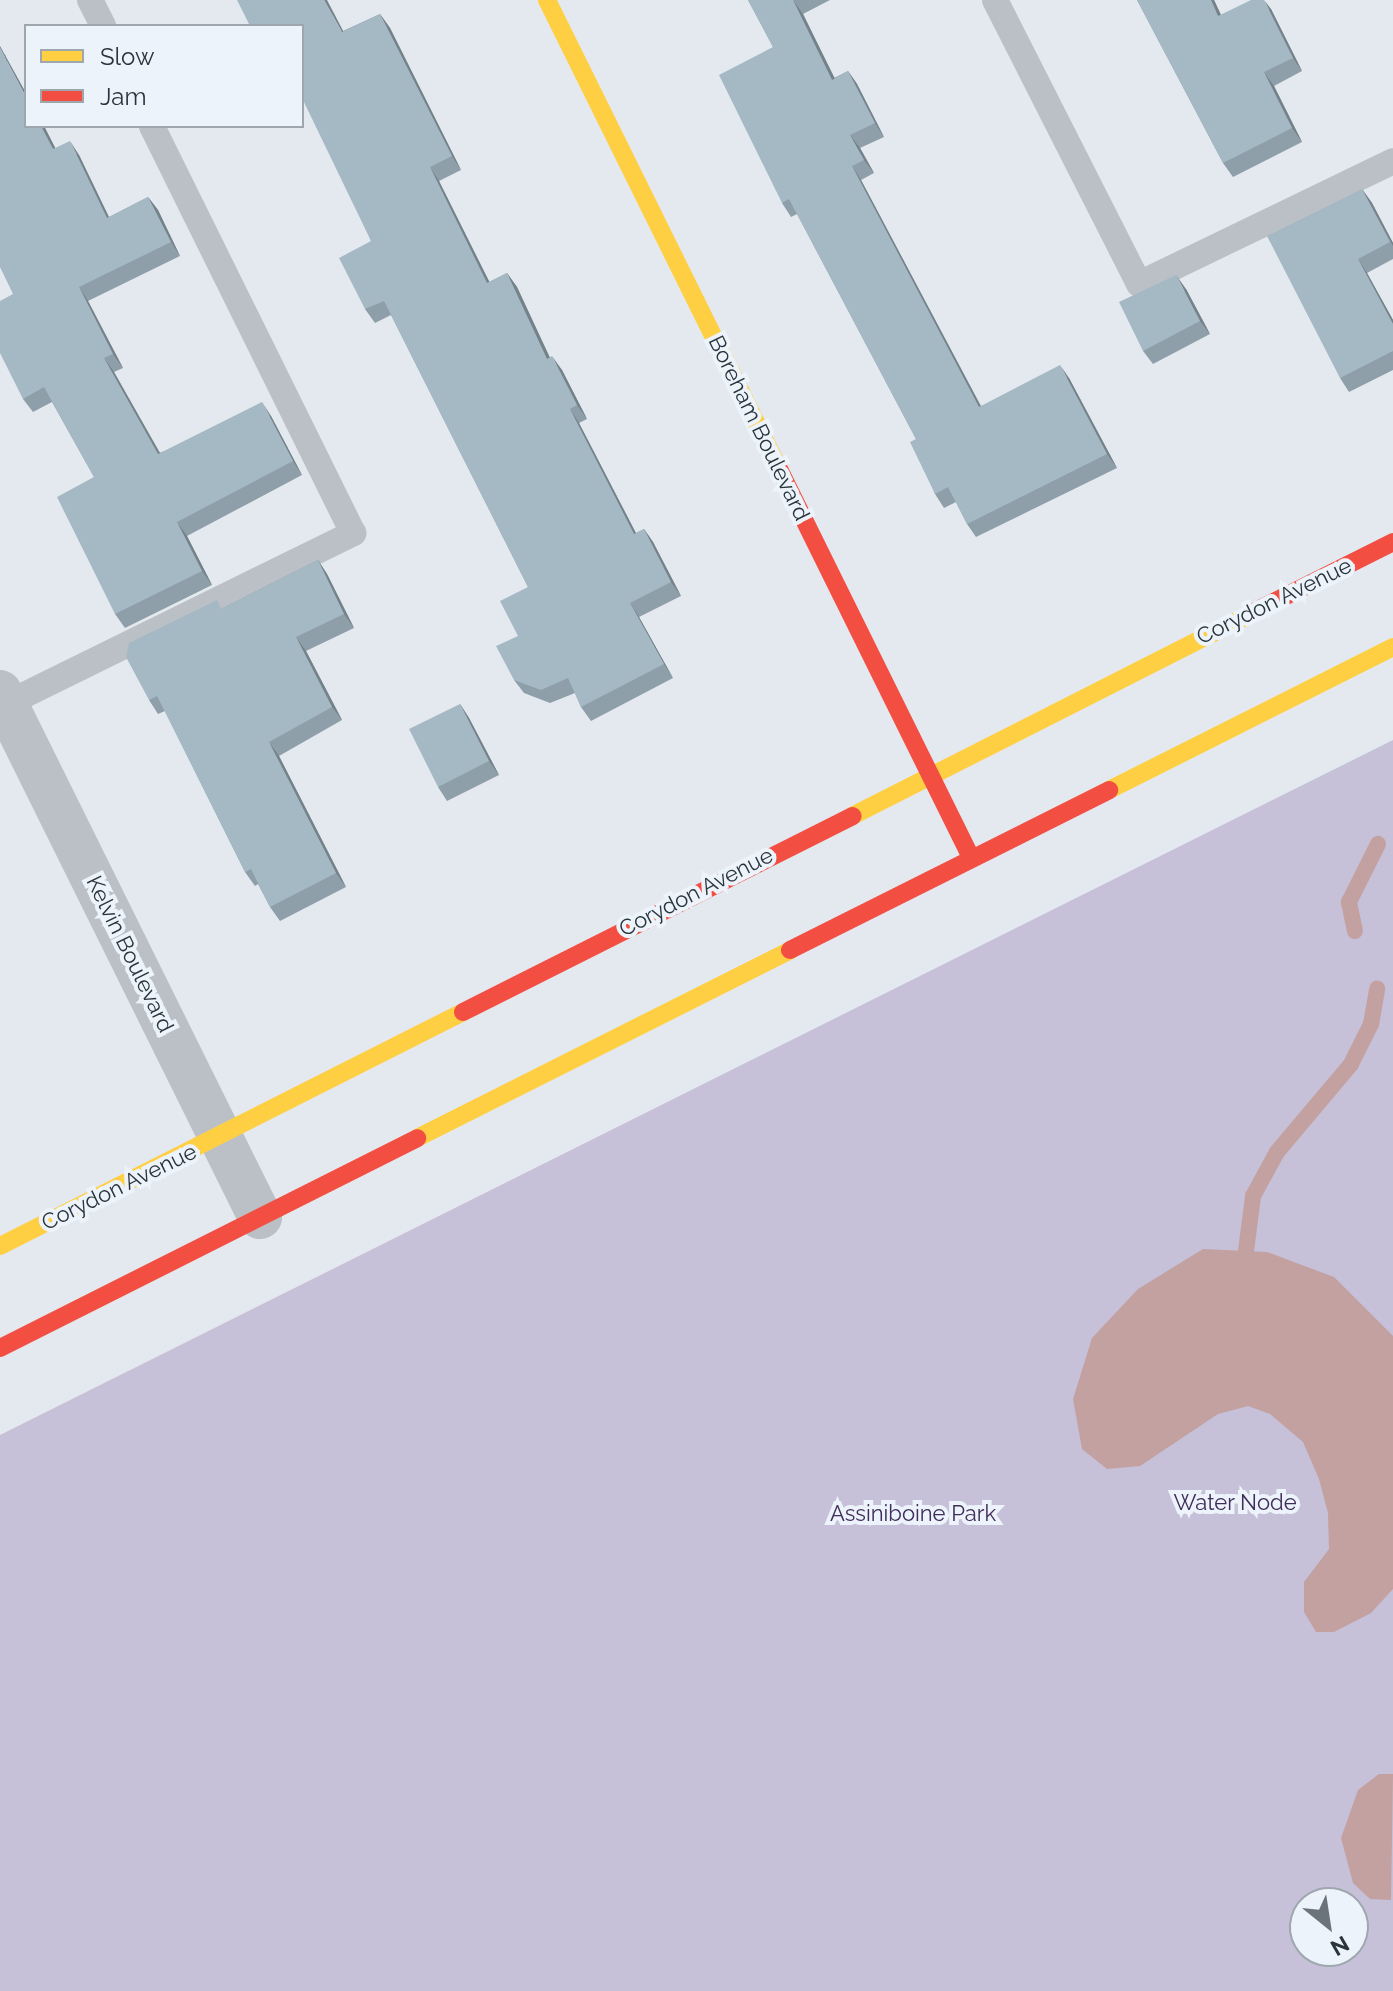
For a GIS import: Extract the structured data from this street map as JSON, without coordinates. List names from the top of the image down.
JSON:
{
  "streets": {
    "main road": ["Boreham Boulevard", "Corydon Avenue"],
    "street": ["Kelvin Boulevard"]
  },
  "crossings": [
    ["Boreham Boulevard", "Corydon Avenue"],
    ["Corydon Avenue", "Kelvin Boulevard"]
  ],
  "parks": ["Water Node", "Assiniboine Park"],
  "legend": ["Slow", "Jam"],
  "north": "bottom right"
}
